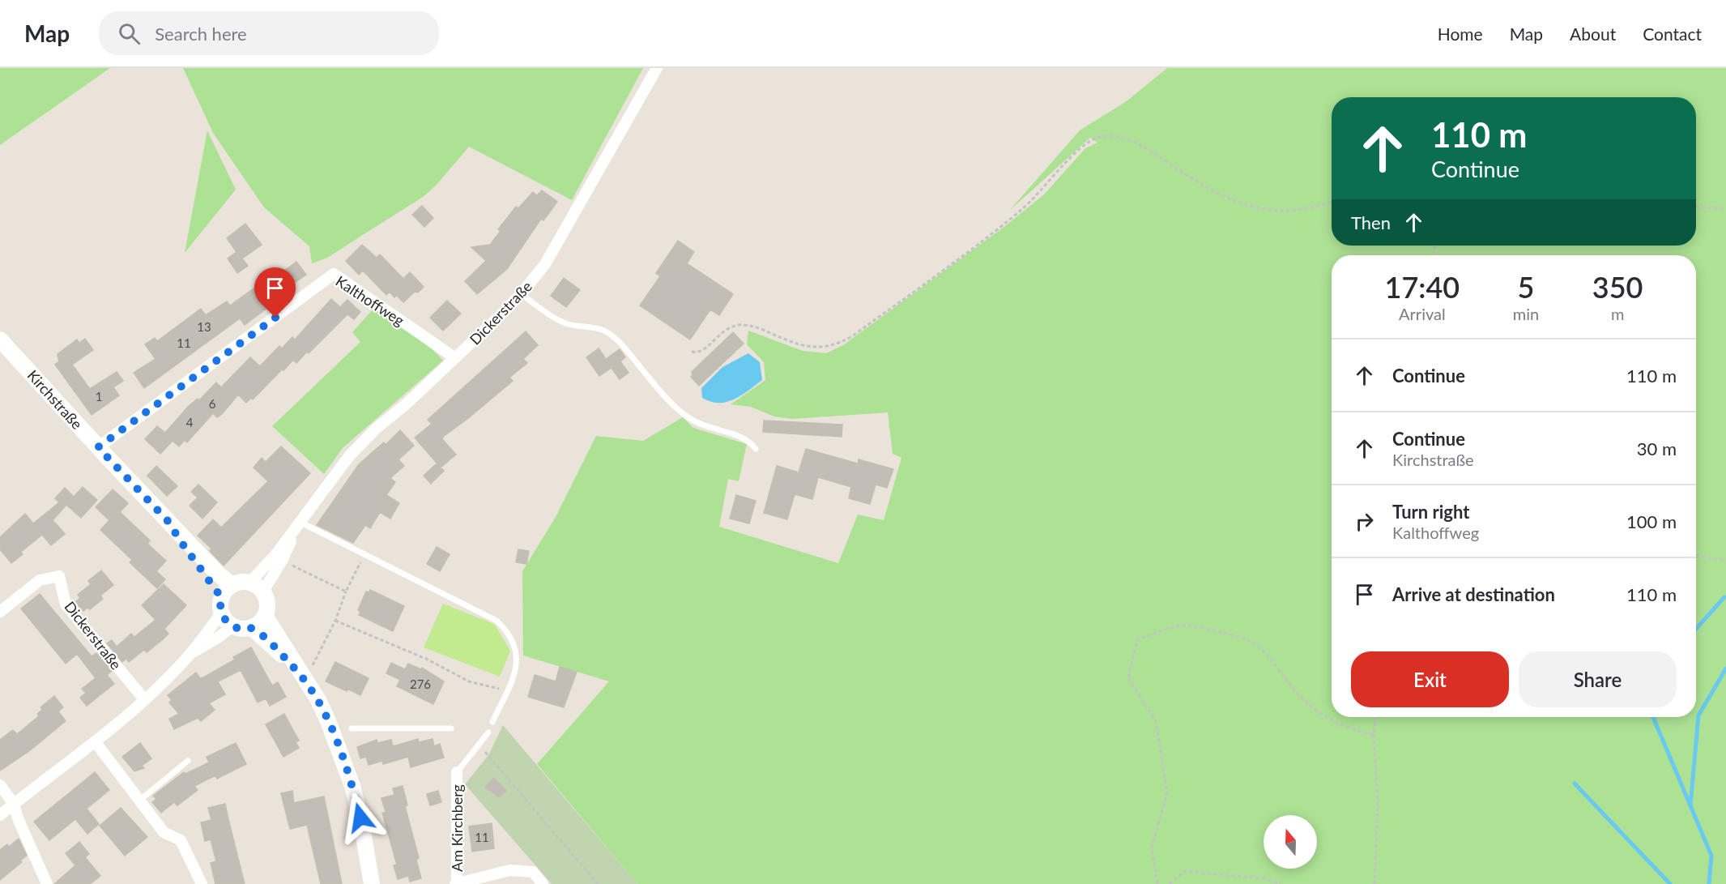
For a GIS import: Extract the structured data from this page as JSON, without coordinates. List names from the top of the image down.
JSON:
{
  "streets": {
    "street": [
      "Kalthoffweg",
      "Dickerstraße",
      "Kirchstraße",
      "Am Kirchberg"
    ]
  },
  "crossings": [
    ["Kalthoffweg", "Dickerstraße"],
    ["Kalthoffweg", "Kirchstraße"],
    ["Dickerstraße", "Kirchstraße"]
  ],
  "house_numbers": [
    "13",
    "11",
    "1",
    "6",
    "4",
    "276",
    "11"
  ],
  "north": "top",
  "page": {
    "header": "Map",
    "search": "Search here",
    "nav": [
      "Home",
      "Map",
      "About",
      "Contact"
    ],
    "turn": ["110 m", "Continue"],
    "then": "Then",
    "eta": [
      "17:40",
      "Arrival",
      "5",
      "min",
      "350",
      "m"
    ],
    "list": [
      {
        "name": "Continue",
        "value": "110 m"
      },
      {
        "name": "Continue",
        "note": "Kirchstraße",
        "value": "30 m"
      },
      {
        "name": "Turn right",
        "note": "Kalthoffweg",
        "value": "100 m"
      },
      {
        "name": "Arrive at destination",
        "value": "110 m"
      }
    ],
    "buttons": ["Exit", "Share"]
  }
}
